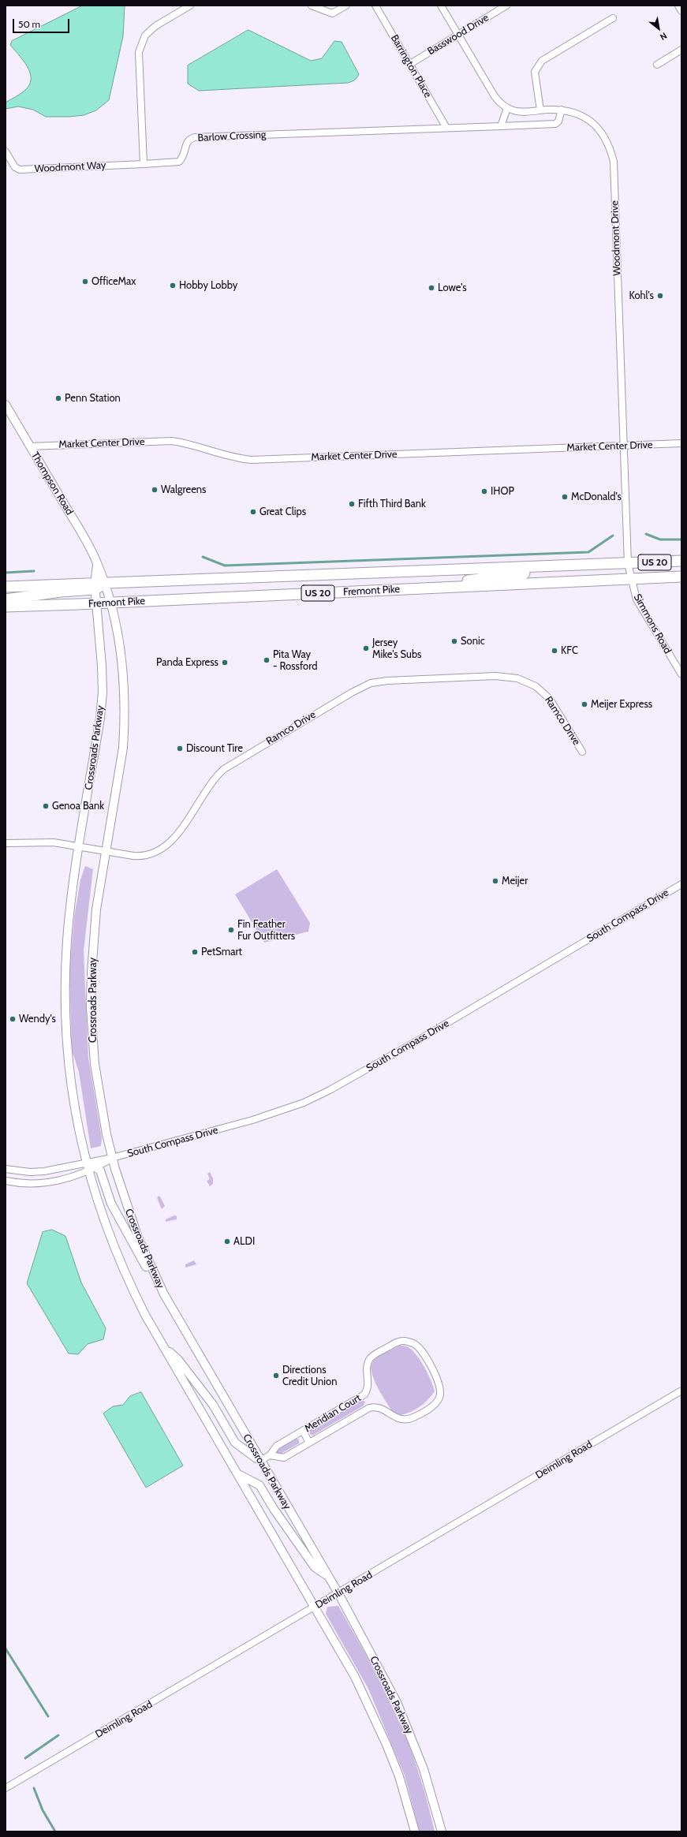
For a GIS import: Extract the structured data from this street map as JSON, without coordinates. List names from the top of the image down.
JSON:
{
  "streets": {
    "main road": ["US 20", "Fremont Pike"],
    "street": [
      "Basswood Drive",
      "Barrington Place",
      "Barlow Crossing",
      "Woodmont Way",
      "Woodmont Drive",
      "Market Center Drive",
      "Thompson Road",
      "Simmons Road",
      "Ramco Drive",
      "Crossroads Parkway",
      "South Compass Drive",
      "Meridian Court",
      "Deimling Road"
    ]
  },
  "crossings": [
    ["Basswood Drive", "Barrington Place"],
    ["Barrington Place", "Barlow Crossing"],
    ["Barlow Crossing", "Woodmont Way"],
    ["Barlow Crossing", "Woodmont Drive"],
    ["Woodmont Drive", "Market Center Drive"],
    ["Woodmont Drive", "Fremont Pike"],
    ["Woodmont Drive", "Simmons Road"],
    ["Market Center Drive", "Thompson Road"],
    ["Thompson Road", "Fremont Pike"],
    ["Thompson Road", "Crossroads Parkway"],
    ["Fremont Pike", "Simmons Road"],
    ["Fremont Pike", "Crossroads Parkway"],
    ["Ramco Drive", "Crossroads Parkway"],
    ["Crossroads Parkway", "South Compass Drive"],
    ["Crossroads Parkway", "Meridian Court"],
    ["Crossroads Parkway", "Deimling Road"]
  ],
  "places": [
    "OfficeMax",
    "Hobby Lobby",
    "Lowe's",
    "Kohl's",
    "Penn Station",
    "Walgreens",
    "IHOP",
    "McDonald's",
    "Fifth Third Bank",
    "Great Clips",
    "Sonic",
    "Jersey Mike's Subs",
    "KFC",
    "Pita Way - Rossford",
    "Panda Express",
    "Meijer Express",
    "Discount Tire",
    "Genoa Bank",
    "Meijer",
    "Fin Feather Fur Outfitters",
    "PetSmart",
    "Wendy's",
    "ALDI",
    "Directions Credit Union"
  ],
  "scale_bar": "50 m",
  "north": "bottom right"
}
